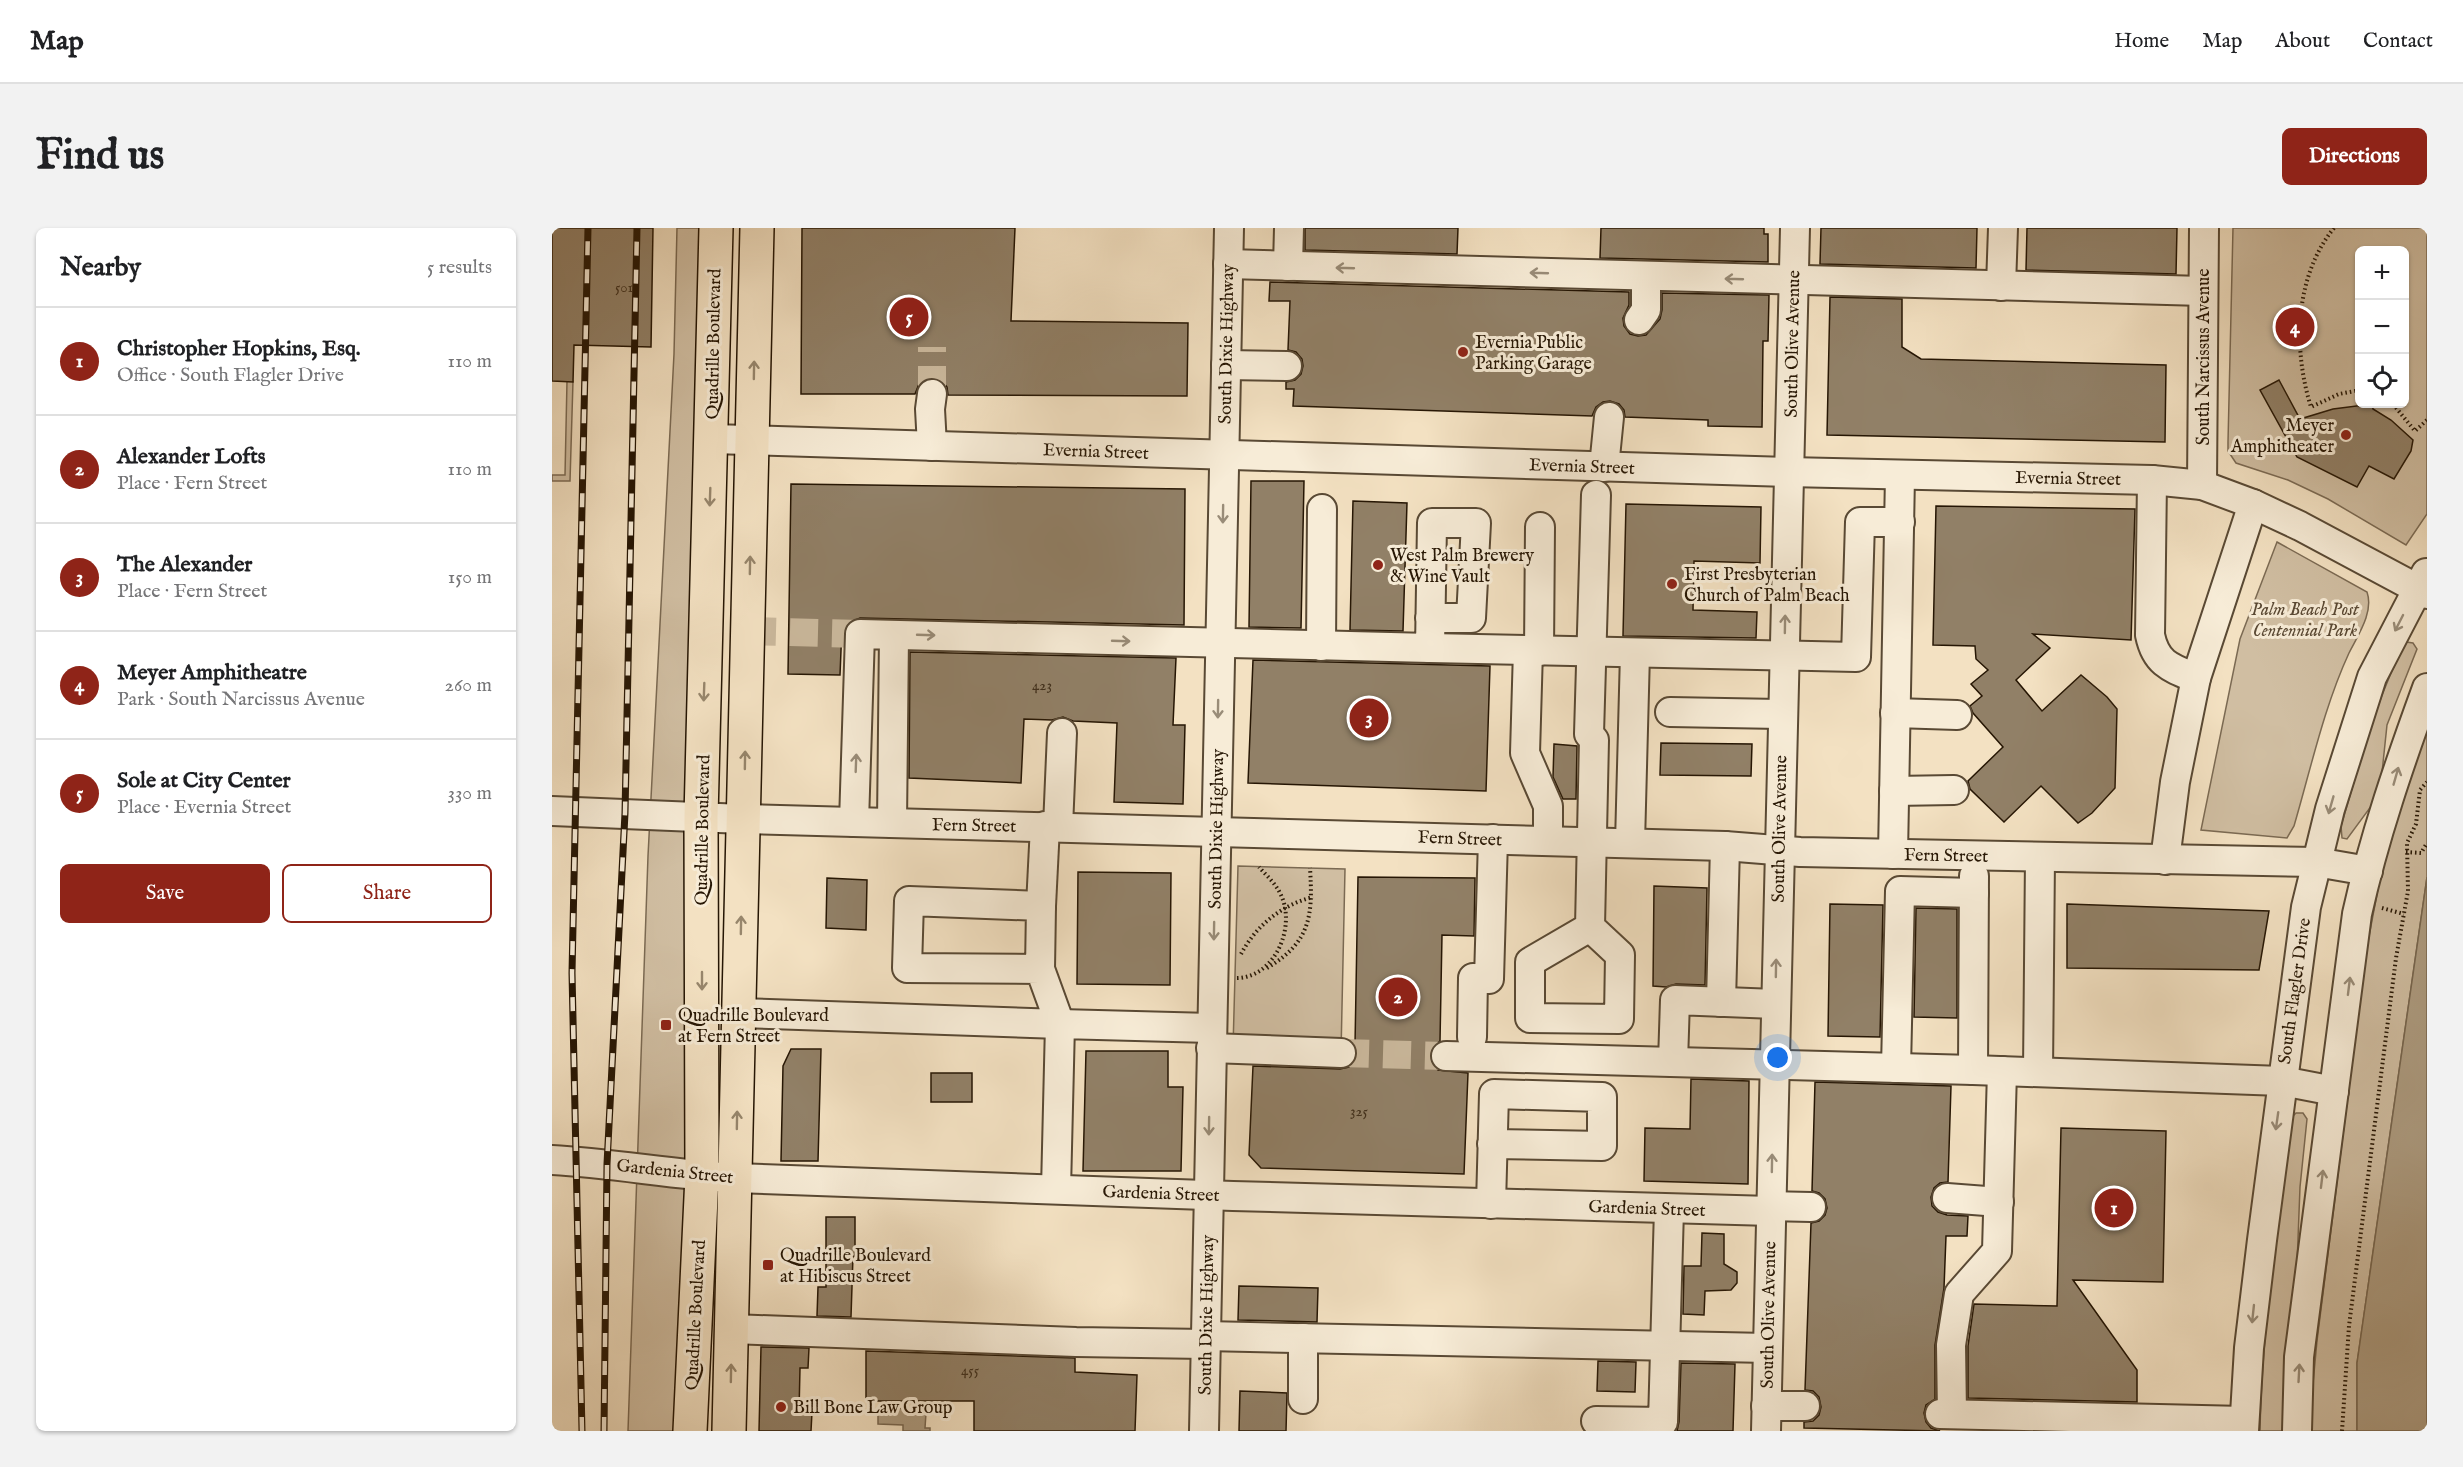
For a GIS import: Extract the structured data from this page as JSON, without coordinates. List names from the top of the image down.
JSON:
{
  "streets": {
    "main road": ["Quadrille Boulevard"],
    "street": [
      "South Dixie Highway",
      "South Olive Avenue",
      "South Narcissus Avenue",
      "Evernia Street",
      "Fern Street",
      "South Flagler Drive",
      "Gardenia Street"
    ]
  },
  "crossings": [
    ["Quadrille Boulevard", "Evernia Street"],
    ["Quadrille Boulevard", "Fern Street"],
    ["Quadrille Boulevard", "Gardenia Street"],
    ["South Dixie Highway", "Evernia Street"],
    ["South Dixie Highway", "Fern Street"],
    ["South Dixie Highway", "Gardenia Street"],
    ["South Olive Avenue", "Evernia Street"],
    ["South Olive Avenue", "Fern Street"],
    ["South Olive Avenue", "Gardenia Street"],
    ["South Narcissus Avenue", "Evernia Street"],
    ["Evernia Street", "South Flagler Drive"],
    ["Fern Street", "South Flagler Drive"]
  ],
  "parks": ["Palm Beach Post Centennial Park"],
  "places": {
    "other": [
      "Evernia Public Parking Garage",
      "Meyer Amphitheater",
      "West Palm Brewery & Wine Vault",
      "First Presbyterian Church of Palm Beach",
      "Bill Bone Law Group"
    ],
    "transit": ["Quadrille Boulevard at Fern Street", "Quadrille Boulevard at Hibiscus Street"]
  },
  "house_numbers": [
    "501",
    "423",
    "325",
    "455"
  ],
  "page": {
    "header": "Map",
    "nav": [
      "Home",
      "Map",
      "About",
      "Contact"
    ],
    "buttons": [
      "Directions",
      ["Save", "Share"]
    ],
    "title": "Find us",
    "heading": ["Nearby", "5 results"],
    "map_buttons": ["+", "−"],
    "pins": [
      "5",
      "4",
      "3",
      "2",
      "1"
    ],
    "list": [
      {
        "mark": "1",
        "name": "Christopher Hopkins, Esq.",
        "note": "Office · South Flagler Drive",
        "value": "110 m"
      },
      {
        "mark": "2",
        "name": "Alexander Lofts",
        "note": "Place · Fern Street",
        "value": "110 m"
      },
      {
        "mark": "3",
        "name": "The Alexander",
        "note": "Place · Fern Street",
        "value": "150 m"
      },
      {
        "mark": "4",
        "name": "Meyer Amphitheatre",
        "note": "Park · South Narcissus Avenue",
        "value": "260 m"
      },
      {
        "mark": "5",
        "name": "Sole at City Center",
        "note": "Place · Evernia Street",
        "value": "330 m"
      }
    ]
  }
}
